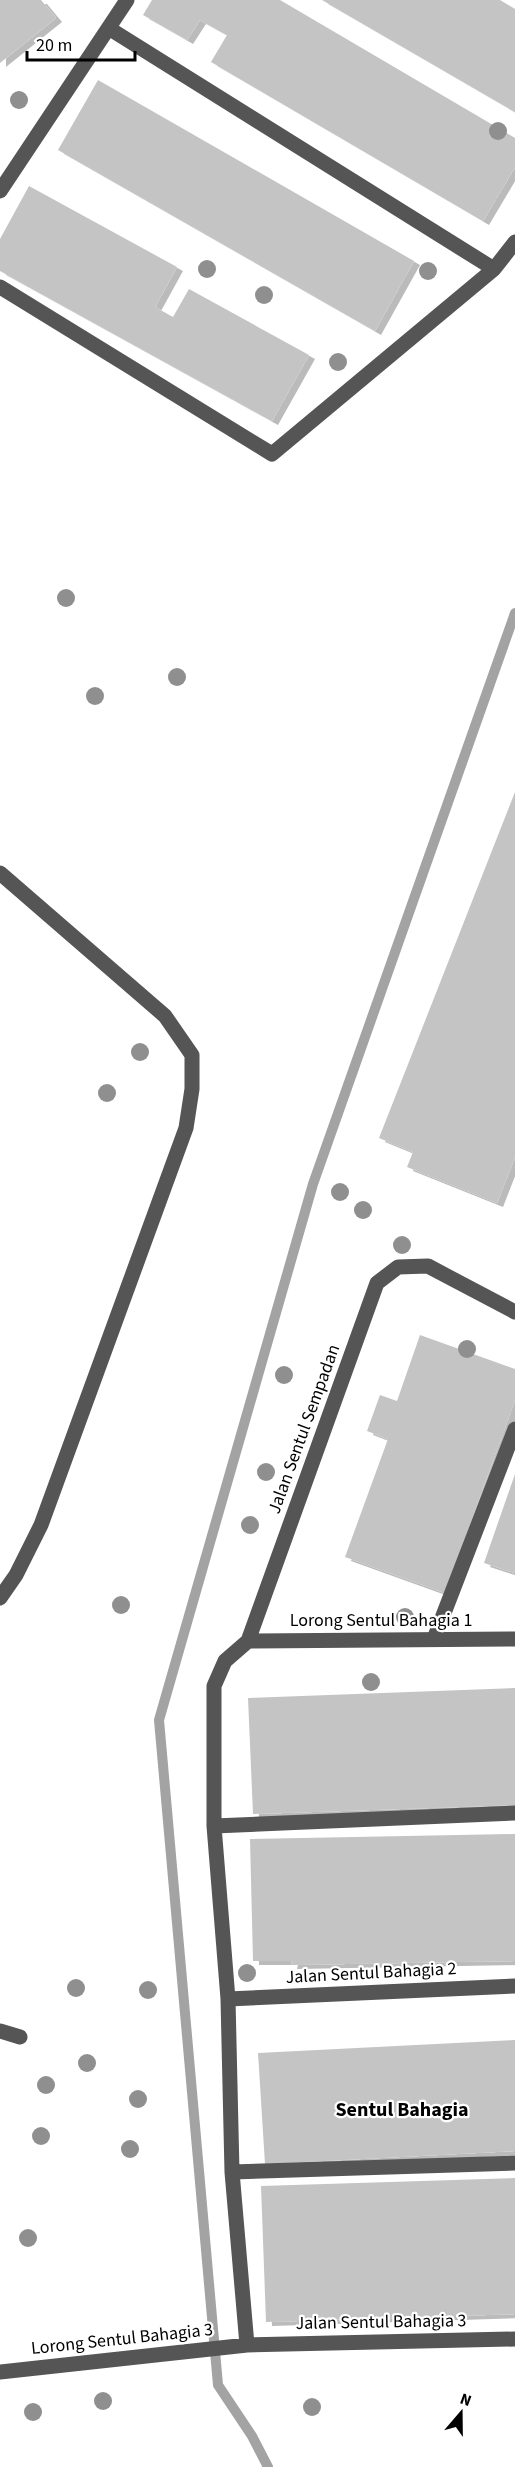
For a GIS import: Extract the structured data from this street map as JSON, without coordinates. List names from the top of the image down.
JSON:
{
  "streets": {
    "street": [
      "Jalan Sentul Sempadan",
      "Lorong Sentul Bahagia 1",
      "Jalan Sentul Bahagia 2",
      "Jalan Sentul Bahagia 3",
      "Lorong Sentul Bahagia 3"
    ]
  },
  "crossings": [
    ["Jalan Sentul Sempadan", "Lorong Sentul Bahagia 1"],
    ["Jalan Sentul Bahagia 3", "Lorong Sentul Bahagia 3"]
  ],
  "districts": ["Sentul Bahagia"],
  "scale_bar": "20 m",
  "north": "top"
}
